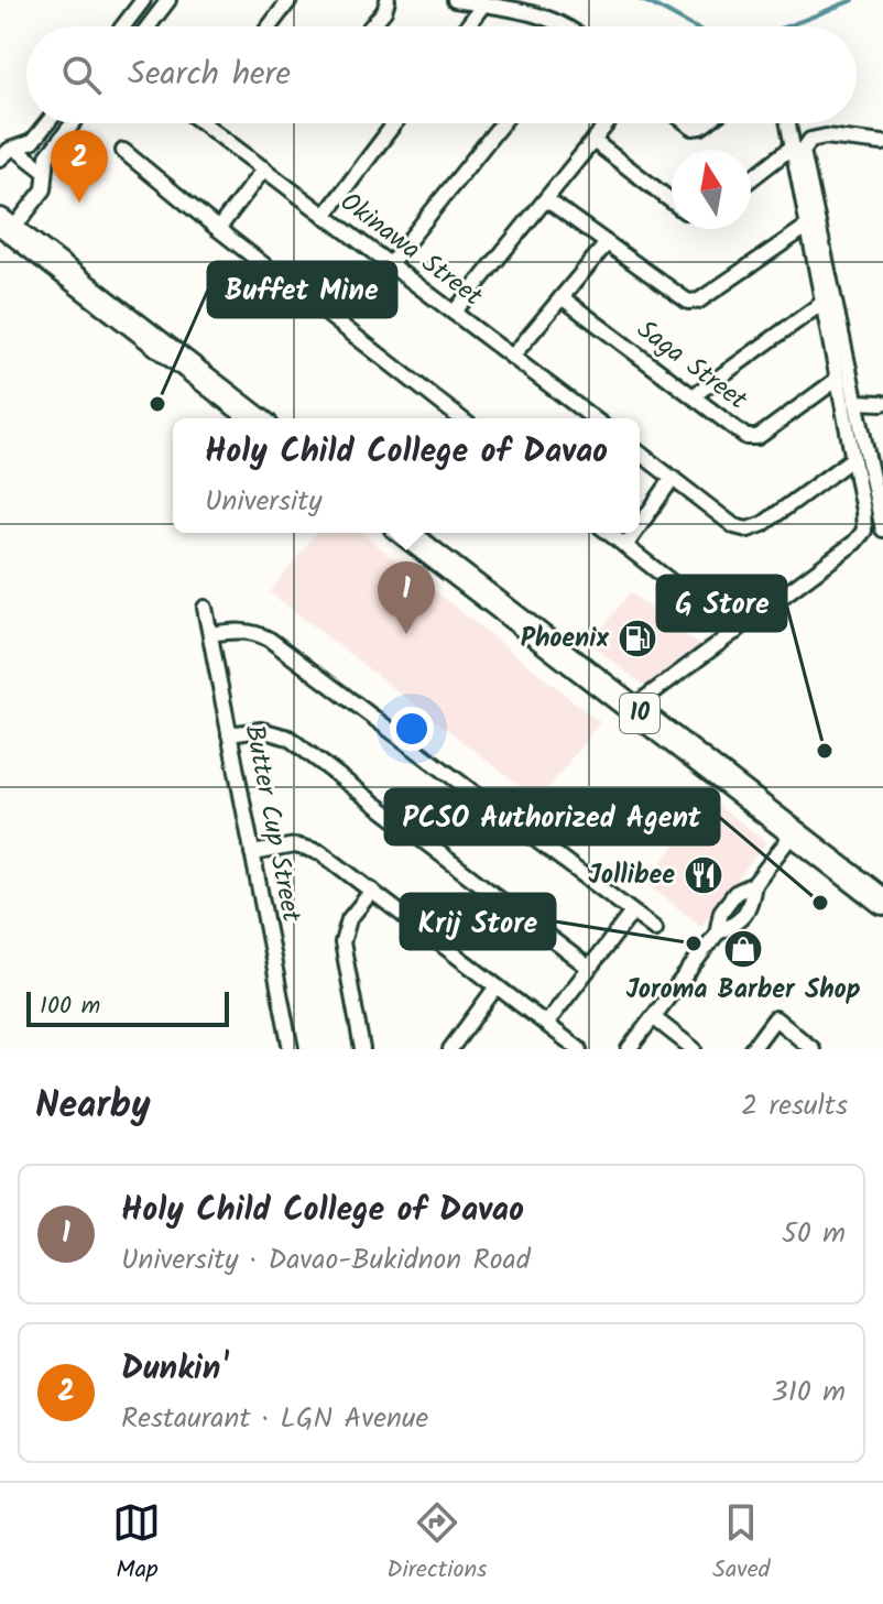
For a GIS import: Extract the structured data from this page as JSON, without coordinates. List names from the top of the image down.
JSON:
{
  "streets": {
    "highway": ["10"],
    "street": ["Okinawa Street", "Saga Street", "Butter Cup Street"]
  },
  "places": {
    "other": [
      "Buffet Mine",
      "G Store",
      "PCSO Authorized Agent",
      "Krij Store"
    ],
    "fuel station": ["Phoenix"],
    "restaurant": ["Jollibee"],
    "shop": ["Joroma Barber Shop"]
  },
  "scale_bar": "100 m",
  "north": "top",
  "page": {
    "search": "Search here",
    "pins": ["2", "1"],
    "popup": ["Holy Child College of Davao", "University"],
    "scale": "100 m",
    "heading": ["Nearby", "2 results"],
    "list": [
      {
        "mark": "1",
        "name": "Holy Child College of Davao",
        "note": "University · Davao-Bukidnon Road",
        "value": "50 m"
      },
      {
        "mark": "2",
        "name": "Dunkin'",
        "note": "Restaurant · LGN Avenue",
        "value": "310 m"
      }
    ],
    "nav": ["Map", "Directions", "Saved"]
  }
}
